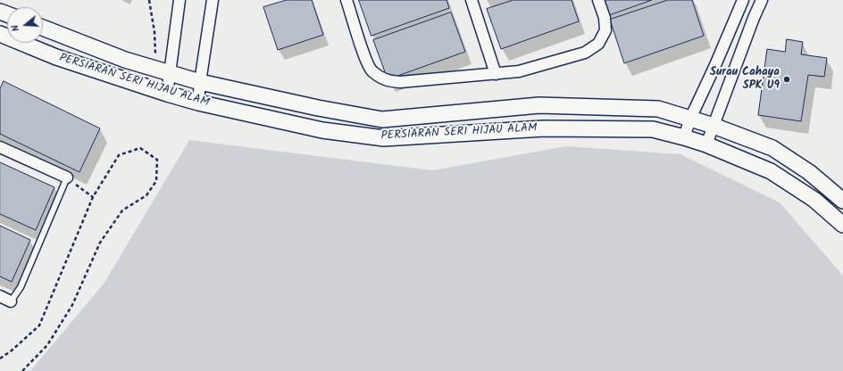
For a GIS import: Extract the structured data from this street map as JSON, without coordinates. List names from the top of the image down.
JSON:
{
  "streets": {
    "street": ["PERSIARAN SERI HIJAU ALAM"]
  },
  "places": ["Surau Cahaya SPK U9"],
  "north": "left"
}
